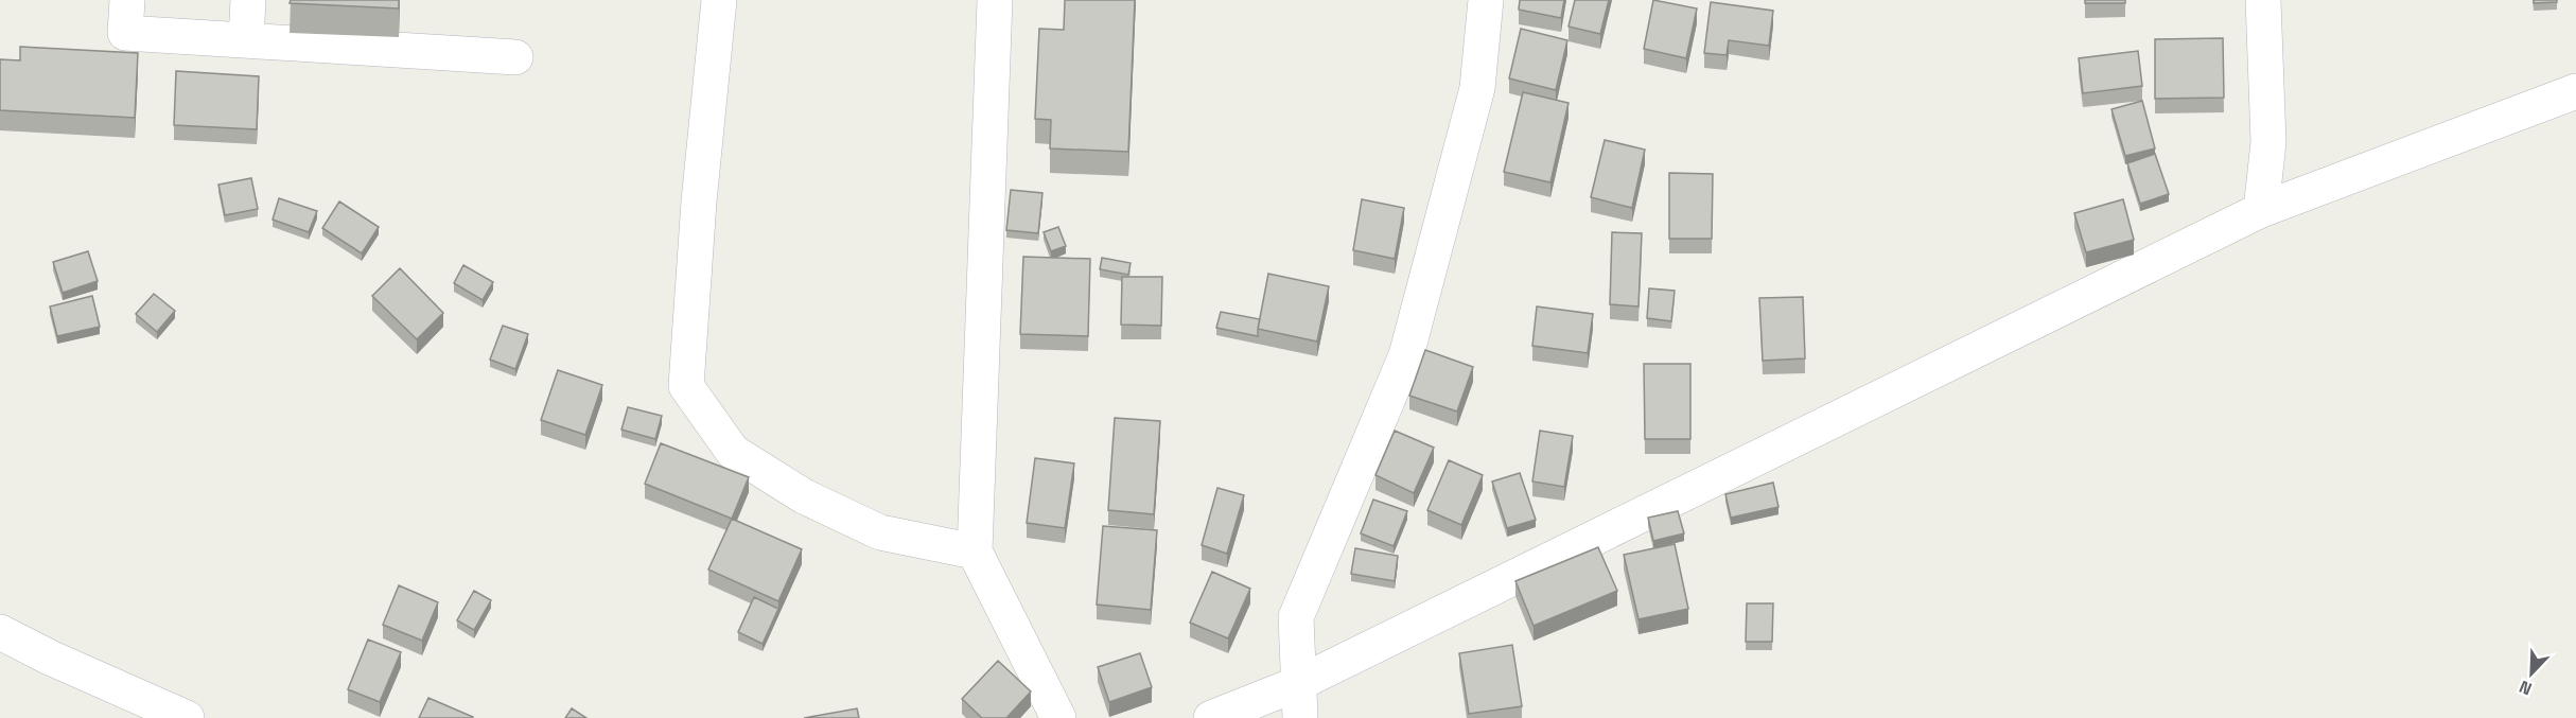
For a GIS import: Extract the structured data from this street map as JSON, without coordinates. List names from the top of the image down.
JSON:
{
  "north": "bottom left"
}
